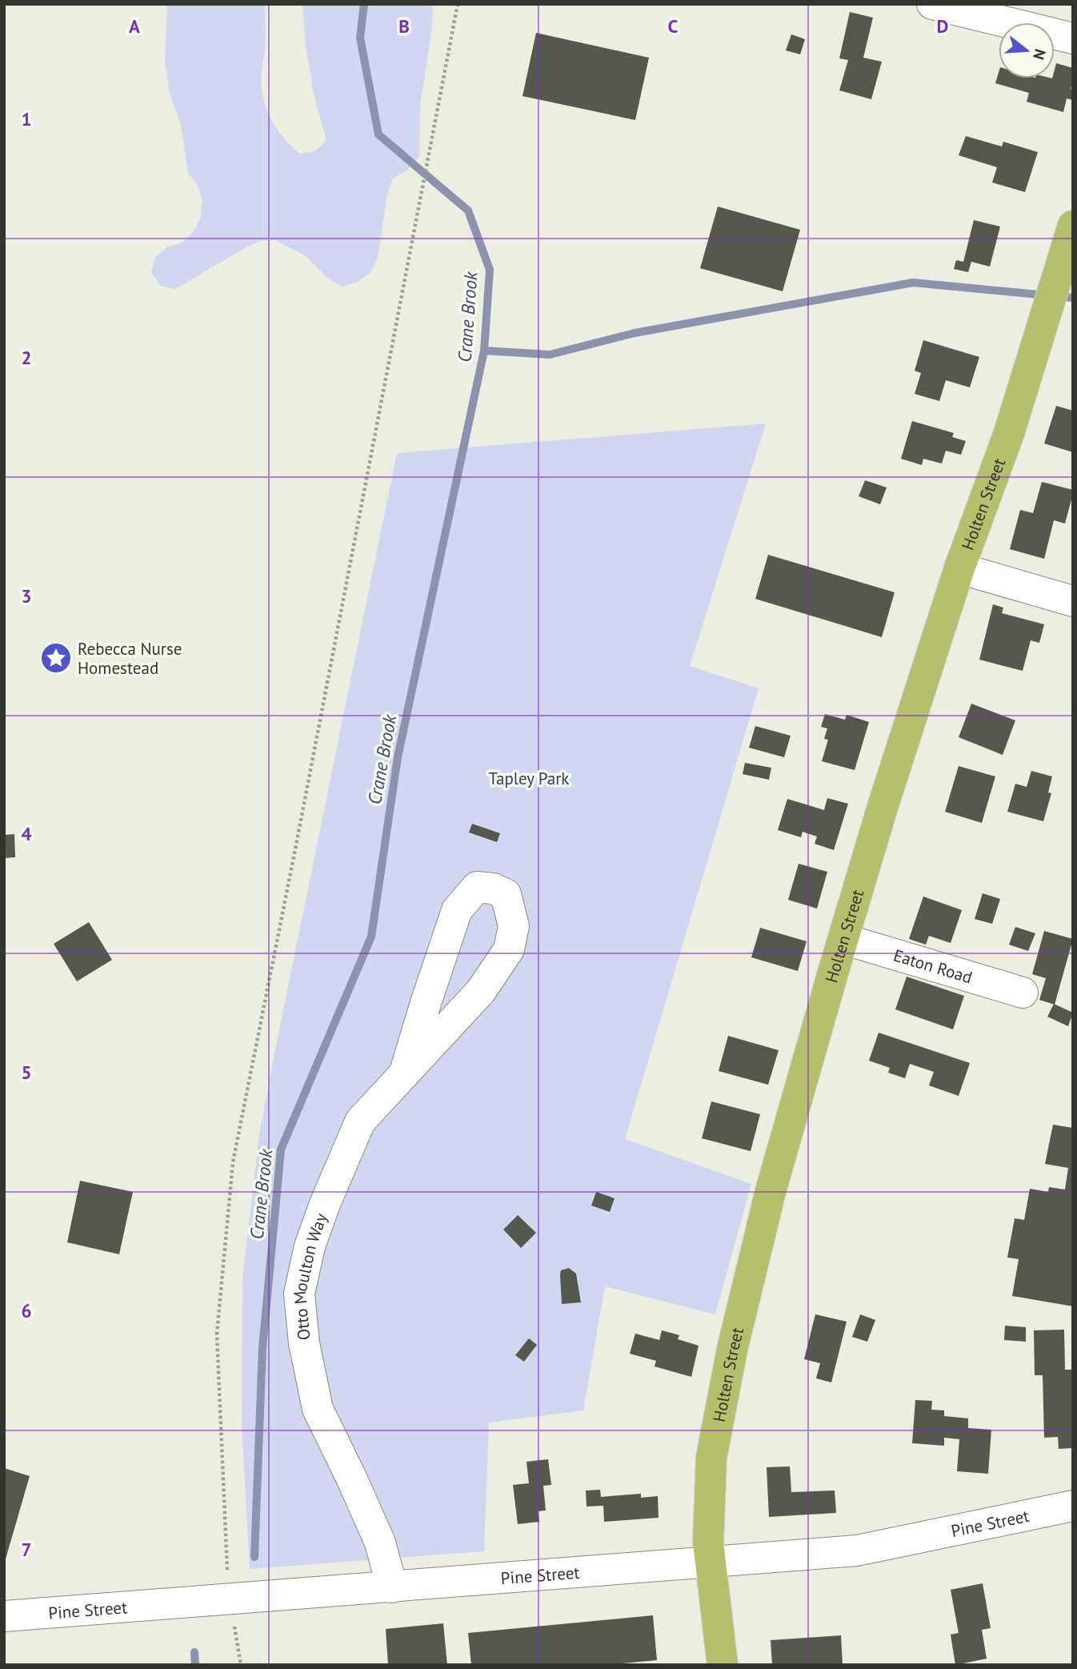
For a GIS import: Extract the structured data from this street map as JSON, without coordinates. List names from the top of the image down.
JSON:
{
  "streets": {
    "main road": ["Holten Street"],
    "street": ["Eaton Road", "Otto Moulton Way", "Pine Street"]
  },
  "crossings": [
    ["Holten Street", "Eaton Road"],
    ["Holten Street", "Pine Street"],
    ["Otto Moulton Way", "Pine Street"]
  ],
  "water": ["Crane Brook"],
  "parks": ["Tapley Park"],
  "places": {
    "place": ["Rebecca Nurse Homestead"]
  },
  "north": "right",
  "grid": {
    "columns": [
      "A",
      "B",
      "C",
      "D"
    ],
    "rows": [
      "1",
      "2",
      "3",
      "4",
      "5",
      "6",
      "7"
    ]
  }
}
